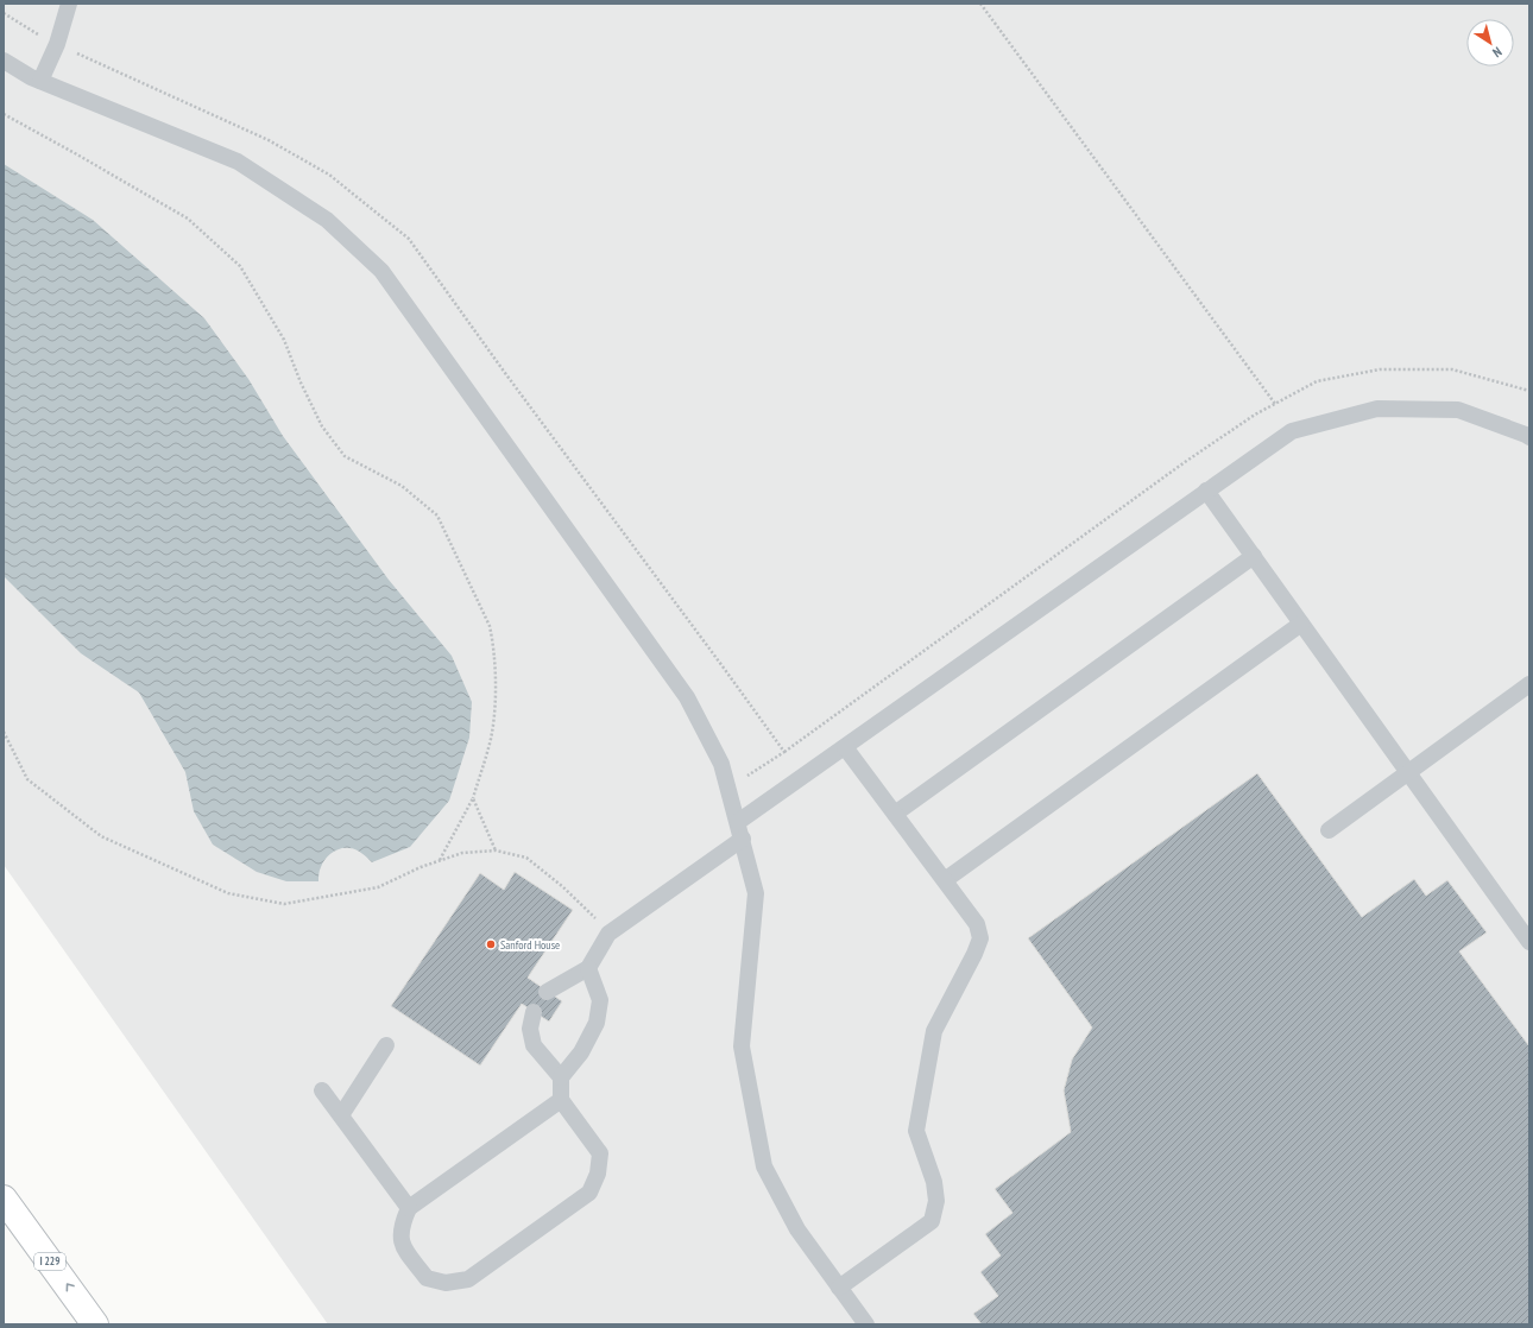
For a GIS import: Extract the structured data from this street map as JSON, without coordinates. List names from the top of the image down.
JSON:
{
  "streets": {
    "highway": ["I 229"]
  },
  "places": ["Sanford House"],
  "north": "bottom right"
}
